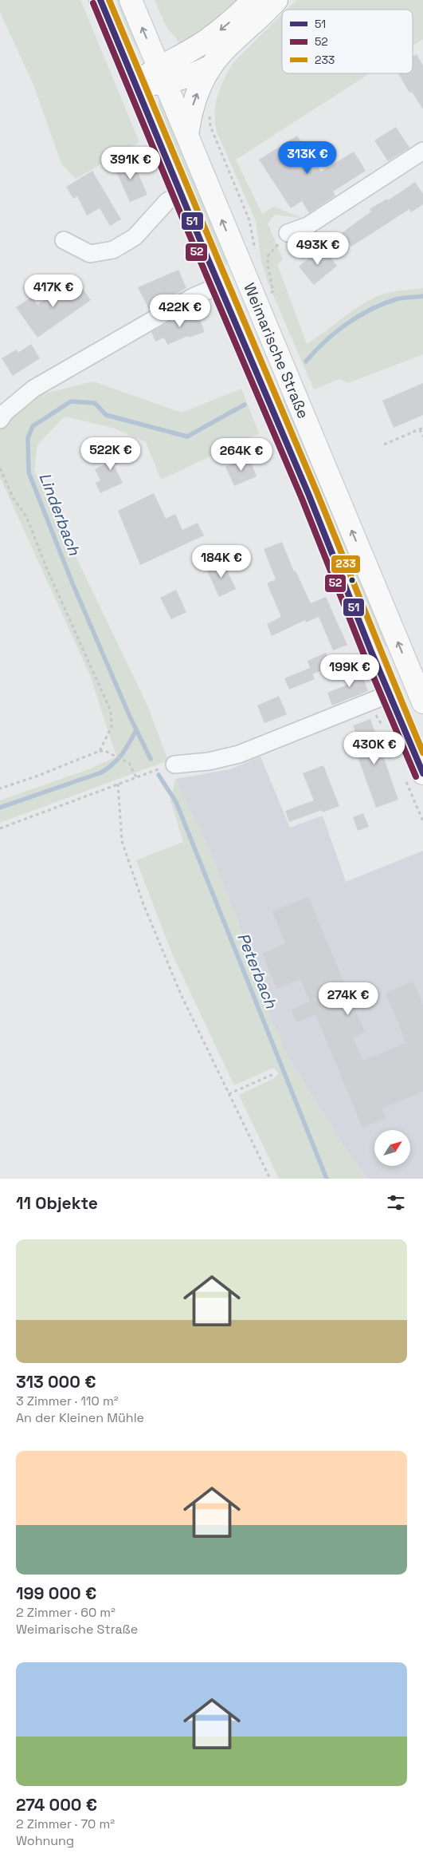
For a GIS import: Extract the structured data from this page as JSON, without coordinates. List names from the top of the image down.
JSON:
{
  "streets": {
    "main road": ["Weimarische Straße"]
  },
  "water": ["Linderbach", "Peterbach"],
  "lines": ["transit line 51", "transit line 233", "transit line 52"],
  "legend": ["51", "52", "233"],
  "north": "top right",
  "page": {
    "price": [
      "313K €",
      "391K €",
      "493K €",
      "417K €",
      "422K €",
      "522K €",
      "264K €",
      "184K €",
      "199K €",
      "430K €",
      "274K €"
    ],
    "heading": "11 Objekte",
    "list": [
      {
        "name": "313 000 €",
        "note": "3 Zimmer · 110 m² · An der Kleinen Mühle"
      },
      {
        "name": "199 000 €",
        "note": "2 Zimmer · 60 m² · Weimarische Straße"
      },
      {
        "name": "274 000 €",
        "note": "2 Zimmer · 70 m² · Wohnung"
      }
    ]
  }
}
